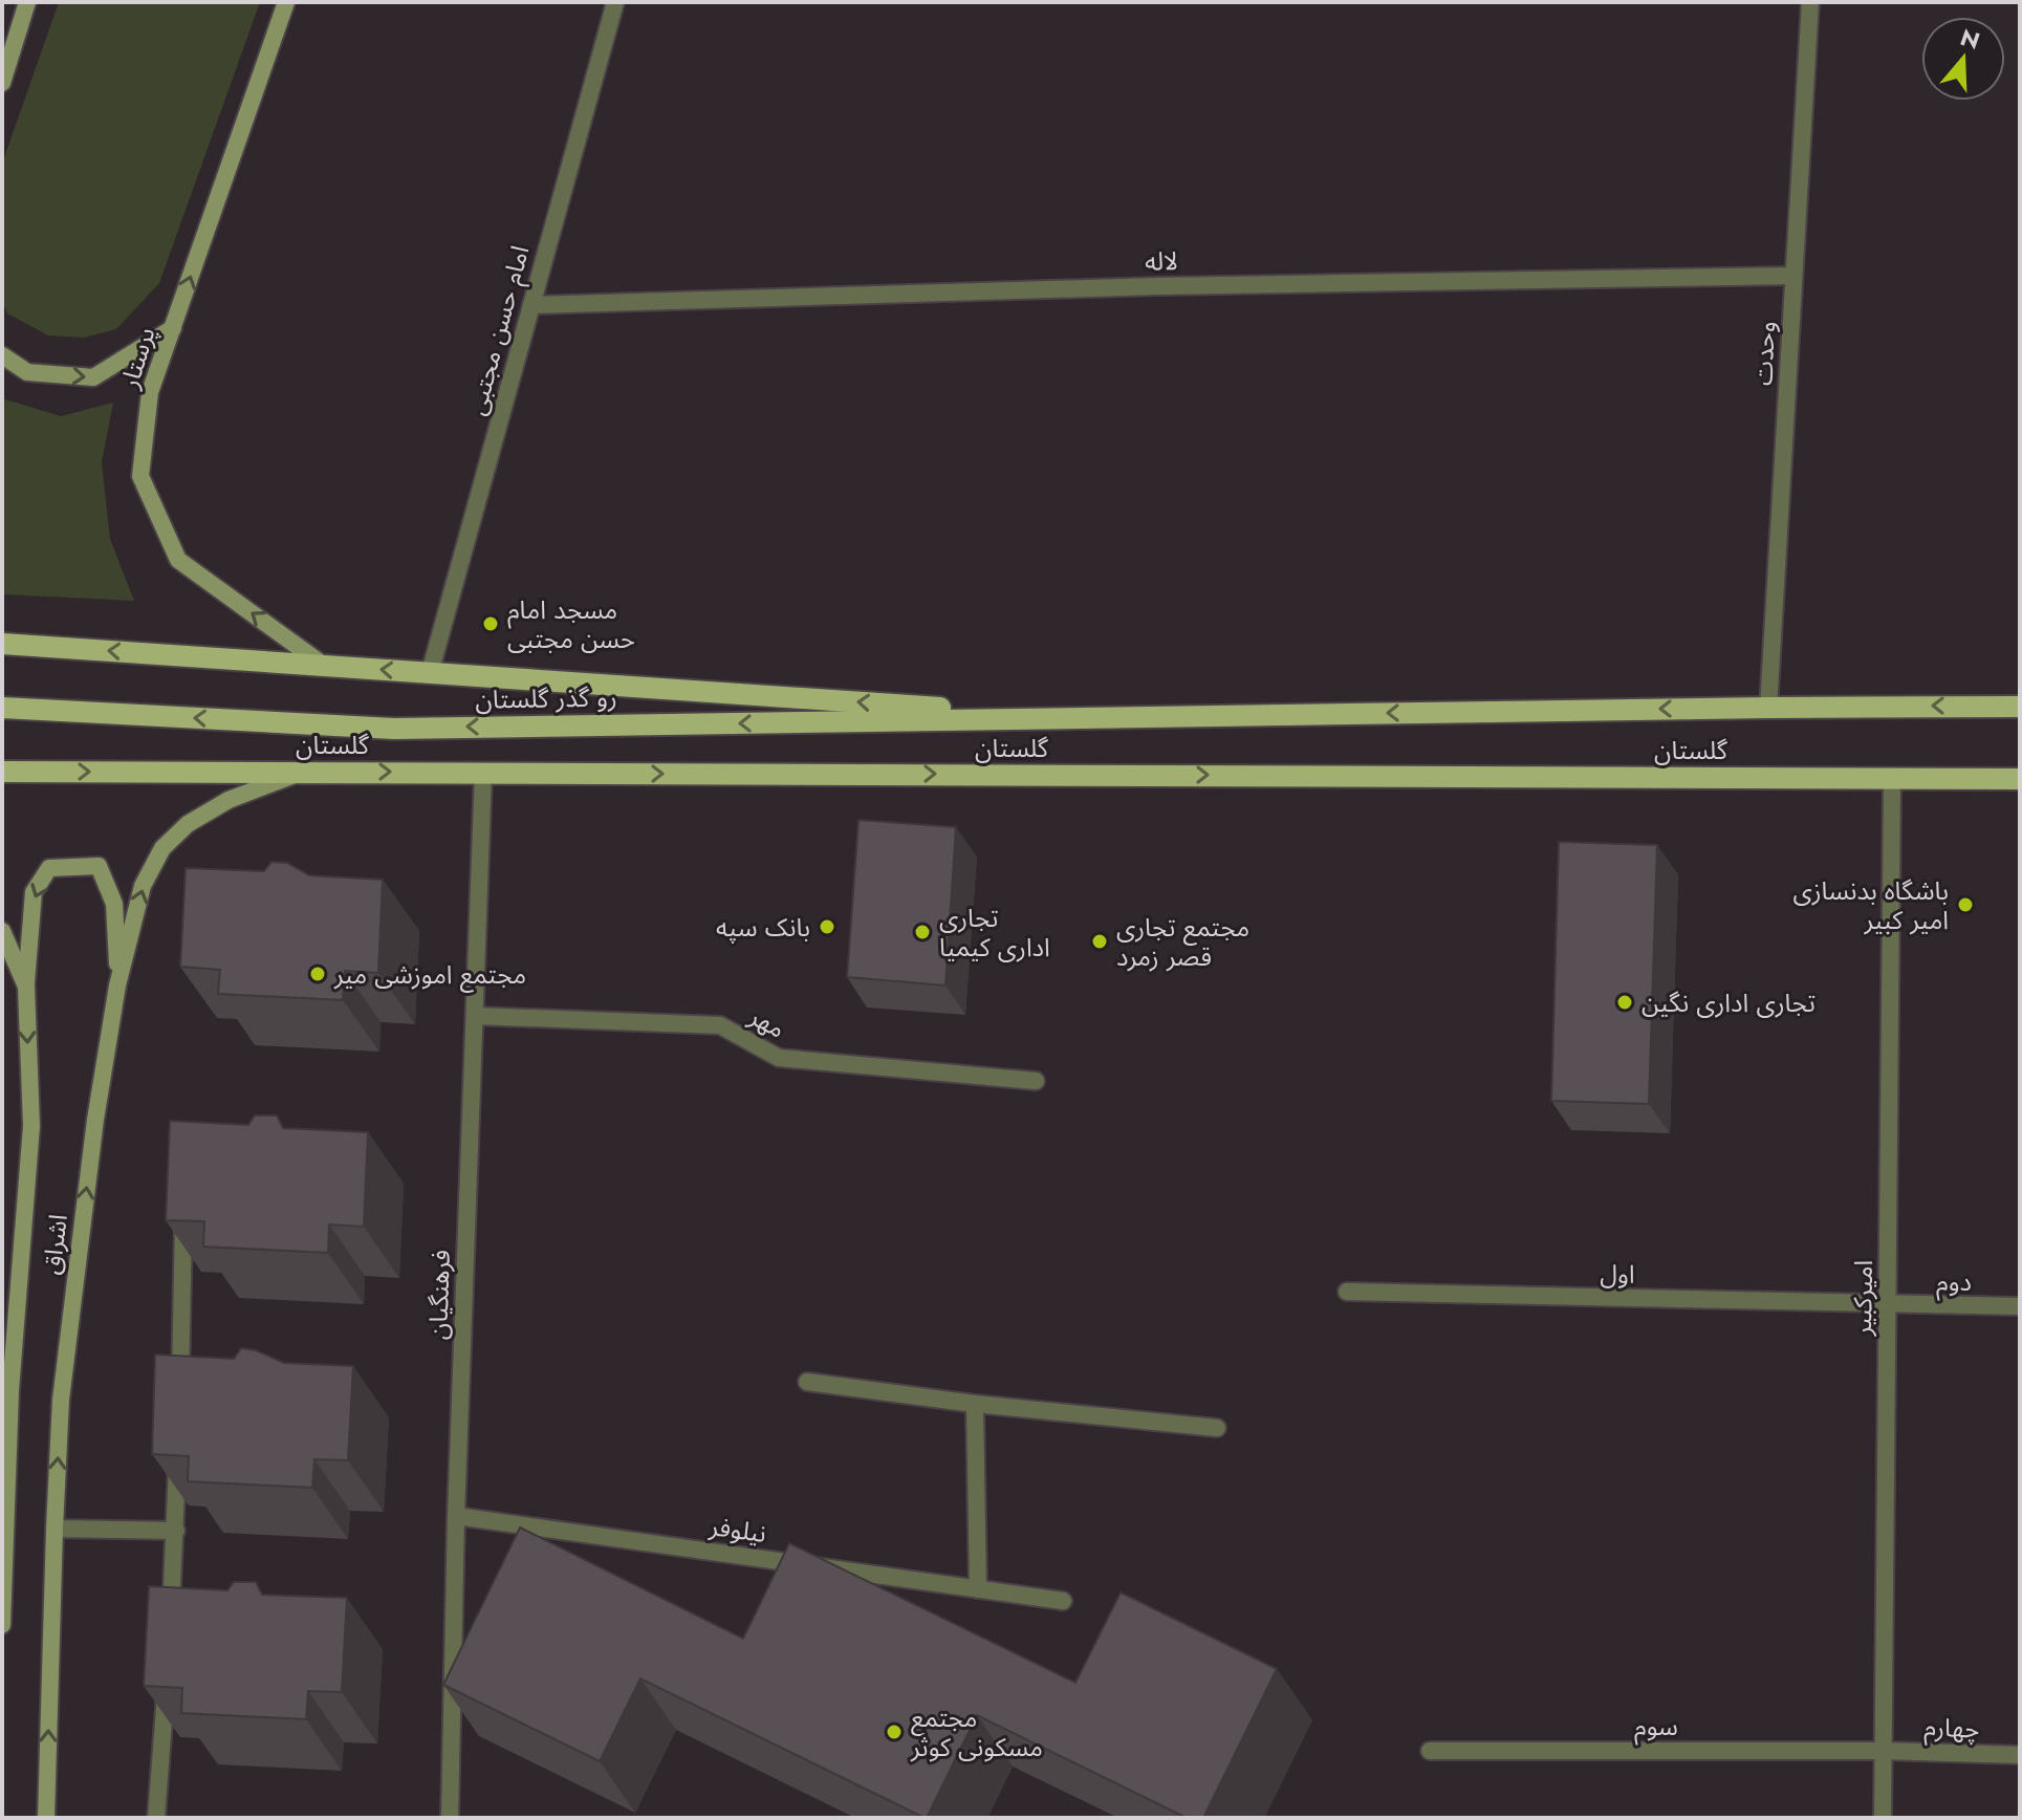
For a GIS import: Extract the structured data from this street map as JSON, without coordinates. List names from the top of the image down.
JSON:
{
  "streets": {
    "main road": [
      "پرستار",
      "رو گذر گلستان",
      "گلستان",
      "اشراق"
    ],
    "street": [
      "لاله",
      "امام حسن مجتبی",
      "وحدت",
      "مهر",
      "اول",
      "دوم",
      "فرهنگیان",
      "امیرکبیر",
      "نیلوفر",
      "سوم",
      "چهارم"
    ]
  },
  "crossings": [
    ["لاله", "امام حسن مجتبی"],
    ["لاله", "وحدت"],
    ["وحدت", "گلستان"],
    ["رو گذر گلستان", "گلستان"],
    ["گلستان", "اشراق"],
    ["گلستان", "فرهنگیان"],
    ["گلستان", "امیرکبیر"],
    ["مهر", "فرهنگیان"],
    ["اول", "دوم"],
    ["اول", "امیرکبیر"],
    ["دوم", "امیرکبیر"],
    ["فرهنگیان", "نیلوفر"],
    ["امیرکبیر", "سوم"],
    ["امیرکبیر", "چهارم"],
    ["سوم", "چهارم"]
  ],
  "one_way": ["پرستار"],
  "places": [
    "مسجد امام حسن مجتبی",
    "باشگاه بدنسازی امیر کبیر",
    "بانک سپه",
    "تجاری اداری کیمیا",
    "مجتمع تجاری قصر زمرد",
    "مجتمع اموزشی میر",
    "تجاری اداری نگین",
    "مجتمع مسکونی کوثر"
  ],
  "north": "top"
}
